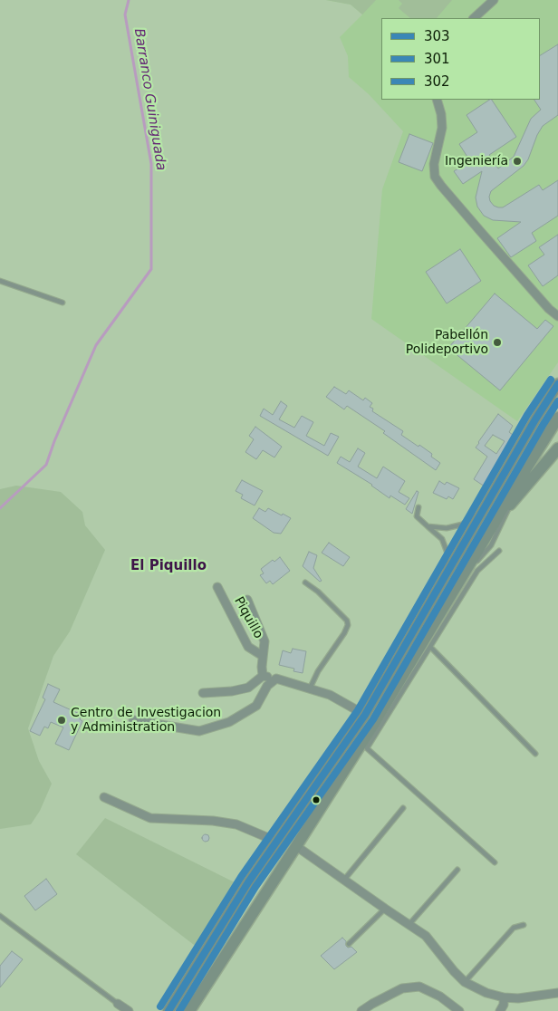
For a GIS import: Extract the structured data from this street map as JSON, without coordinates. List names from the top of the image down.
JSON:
{
  "streets": {
    "street": ["Piquillo"]
  },
  "districts": ["El Piquillo"],
  "water": ["Barranco Guiniguada"],
  "places": ["Ingeniería", "Pabellón Polideportivo", "Centro de Investigacion y Administration"],
  "lines": ["transit line 302", "transit line 303", "transit line 301"],
  "legend": ["303", "301", "302"]
}
